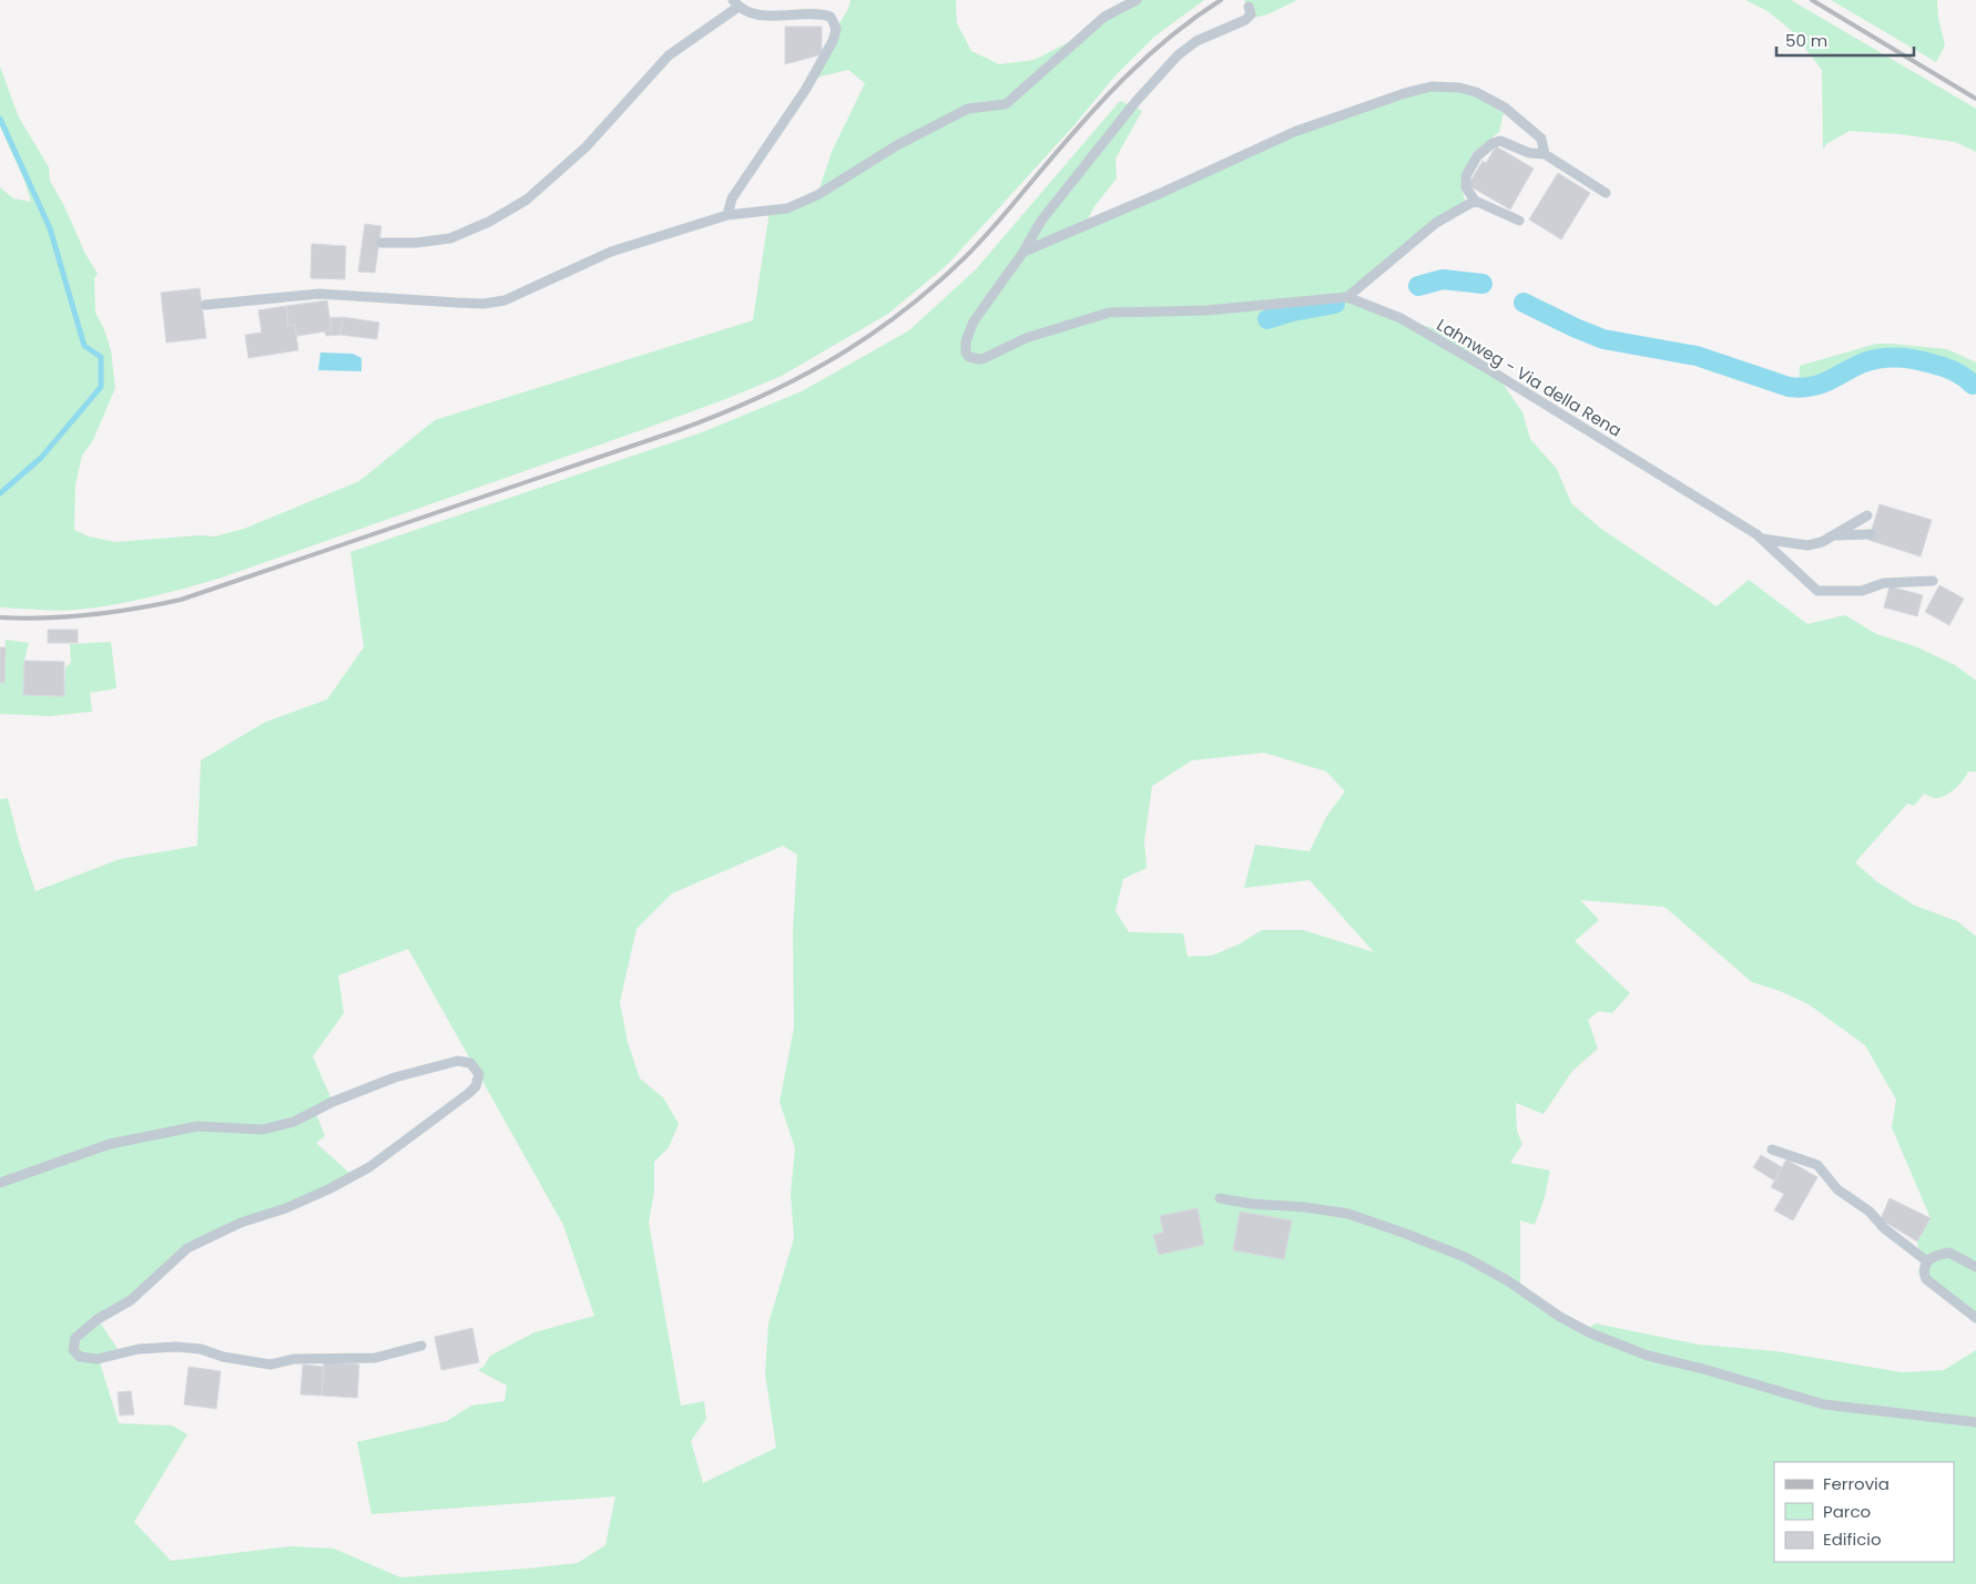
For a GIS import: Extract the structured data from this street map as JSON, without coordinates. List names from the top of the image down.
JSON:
{
  "streets": {
    "lane": ["Lahnweg - Via della Rena"]
  },
  "legend": ["Ferrovia", "Parco", "Edificio"],
  "scale_bar": "50 m"
}
